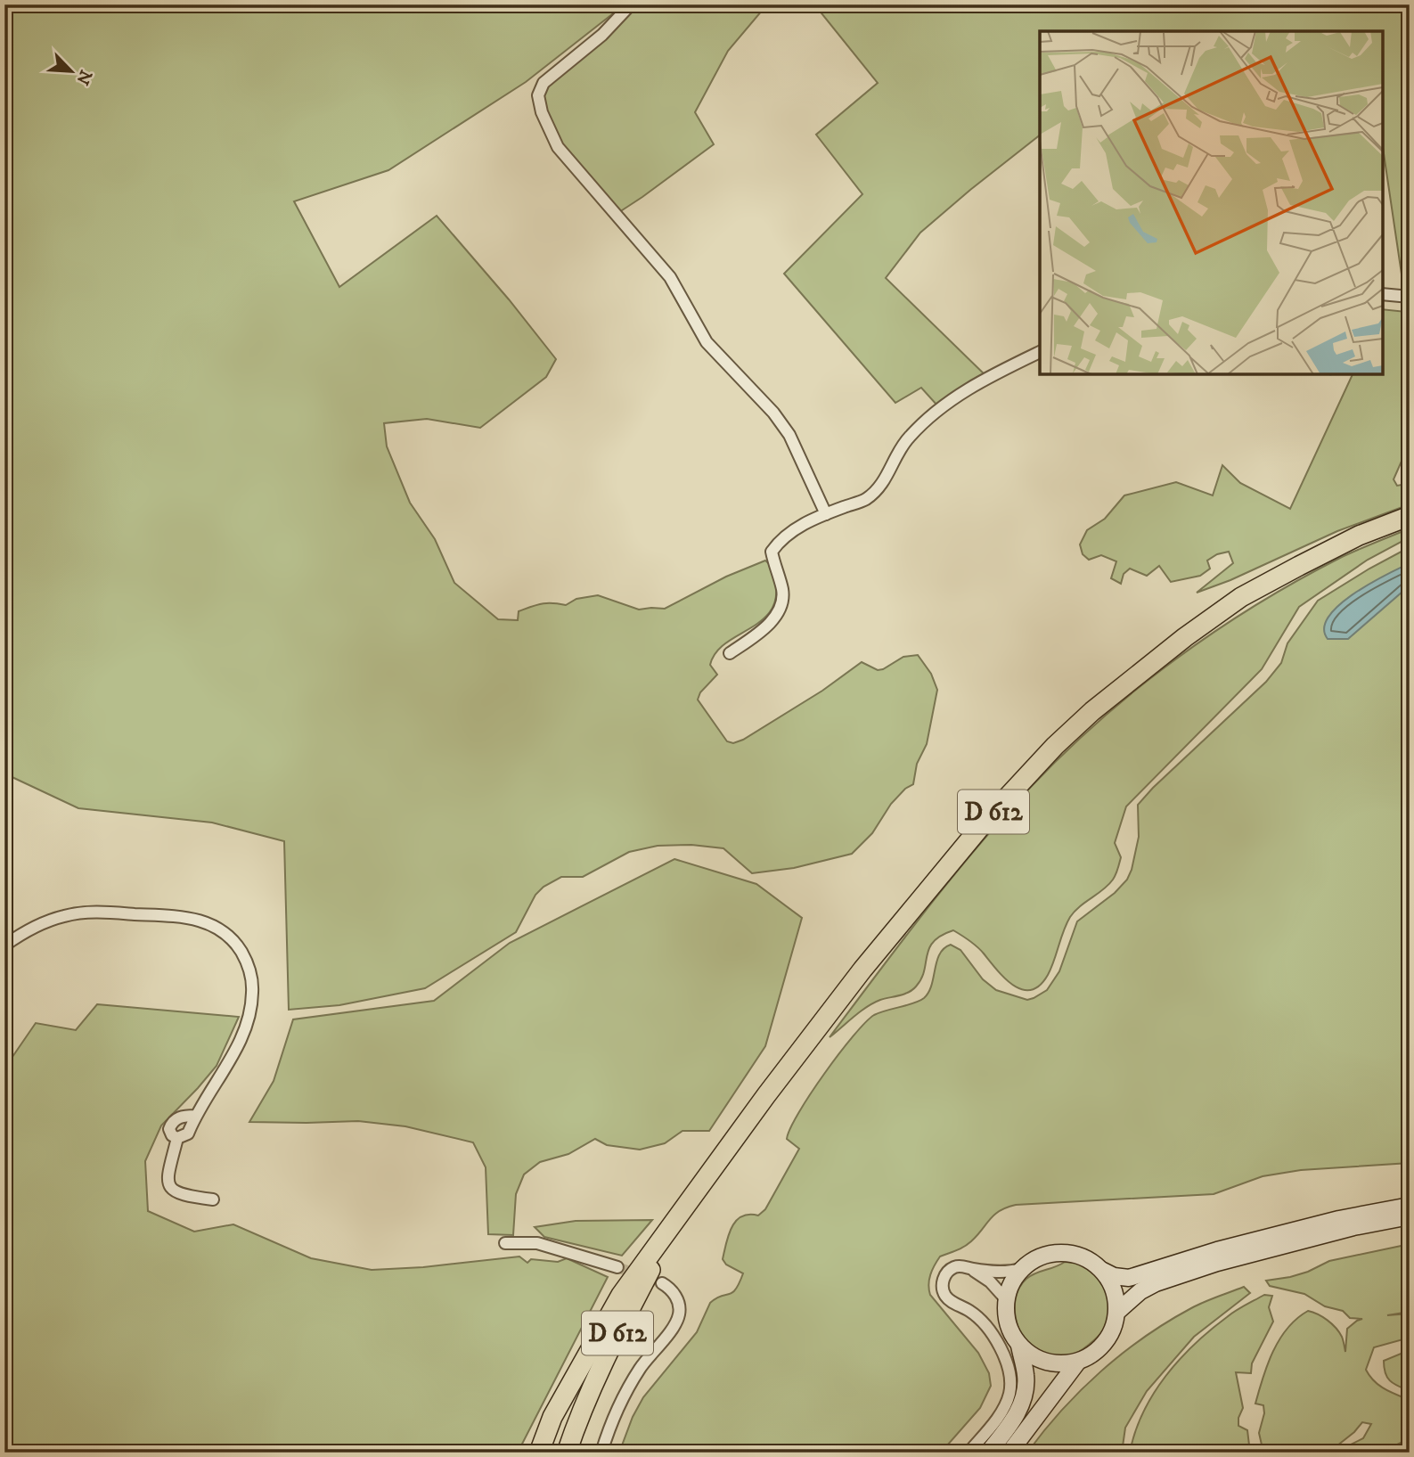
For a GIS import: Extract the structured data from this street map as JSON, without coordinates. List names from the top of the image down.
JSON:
{
  "streets": {
    "highway": ["D 612"]
  },
  "north": "bottom right"
}
